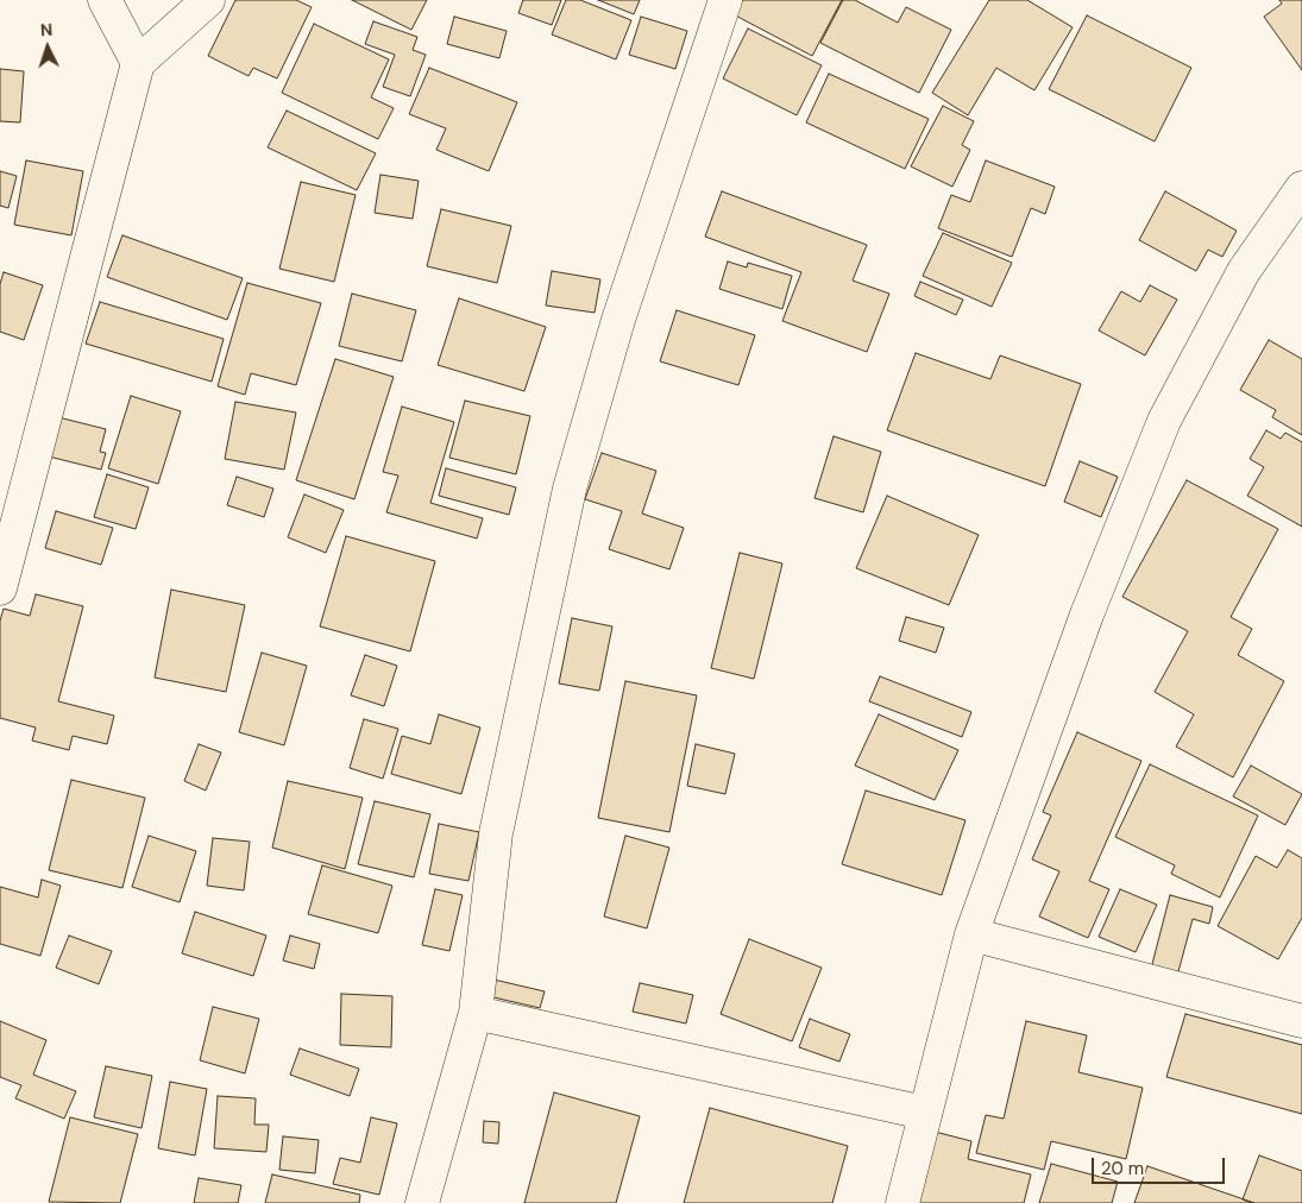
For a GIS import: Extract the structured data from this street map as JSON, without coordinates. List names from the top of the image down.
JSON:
{
  "scale_bar": "20 m",
  "north": "top"
}
